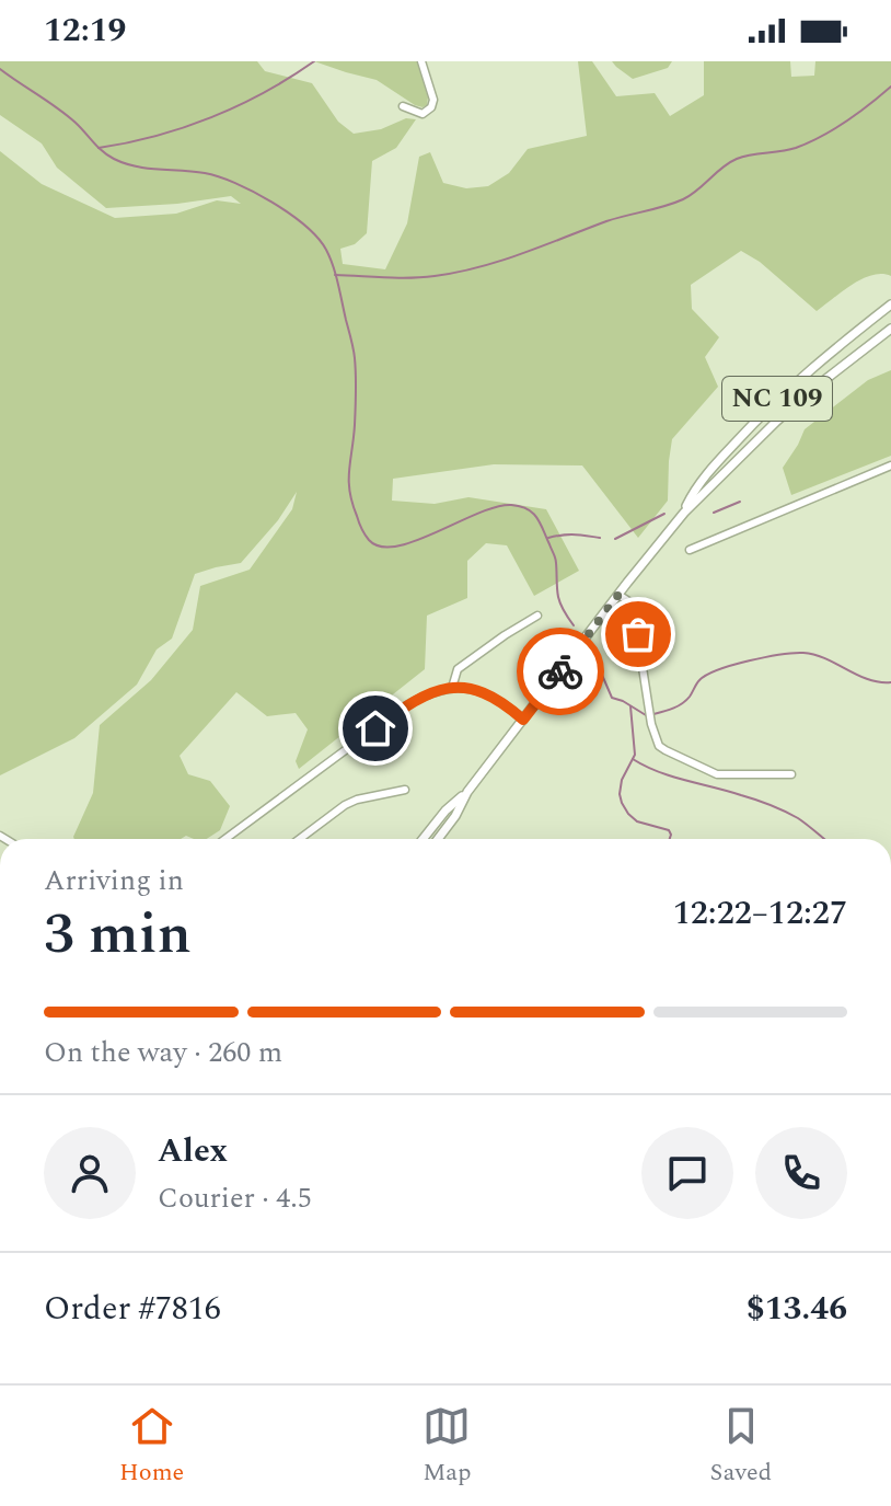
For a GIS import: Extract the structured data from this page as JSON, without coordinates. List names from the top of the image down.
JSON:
{
  "streets": {
    "main road": ["NC 109"]
  },
  "page": {
    "status": "12:19",
    "heading": ["3 min", "Arriving in", "12:22–12:27"],
    "panel": [
      "Alex",
      "Courier · 4.5",
      "Order #7816",
      "$13.46"
    ],
    "bar": "On the way · 260 m",
    "tabs": ["Home", "Map", "Saved"]
  }
}
